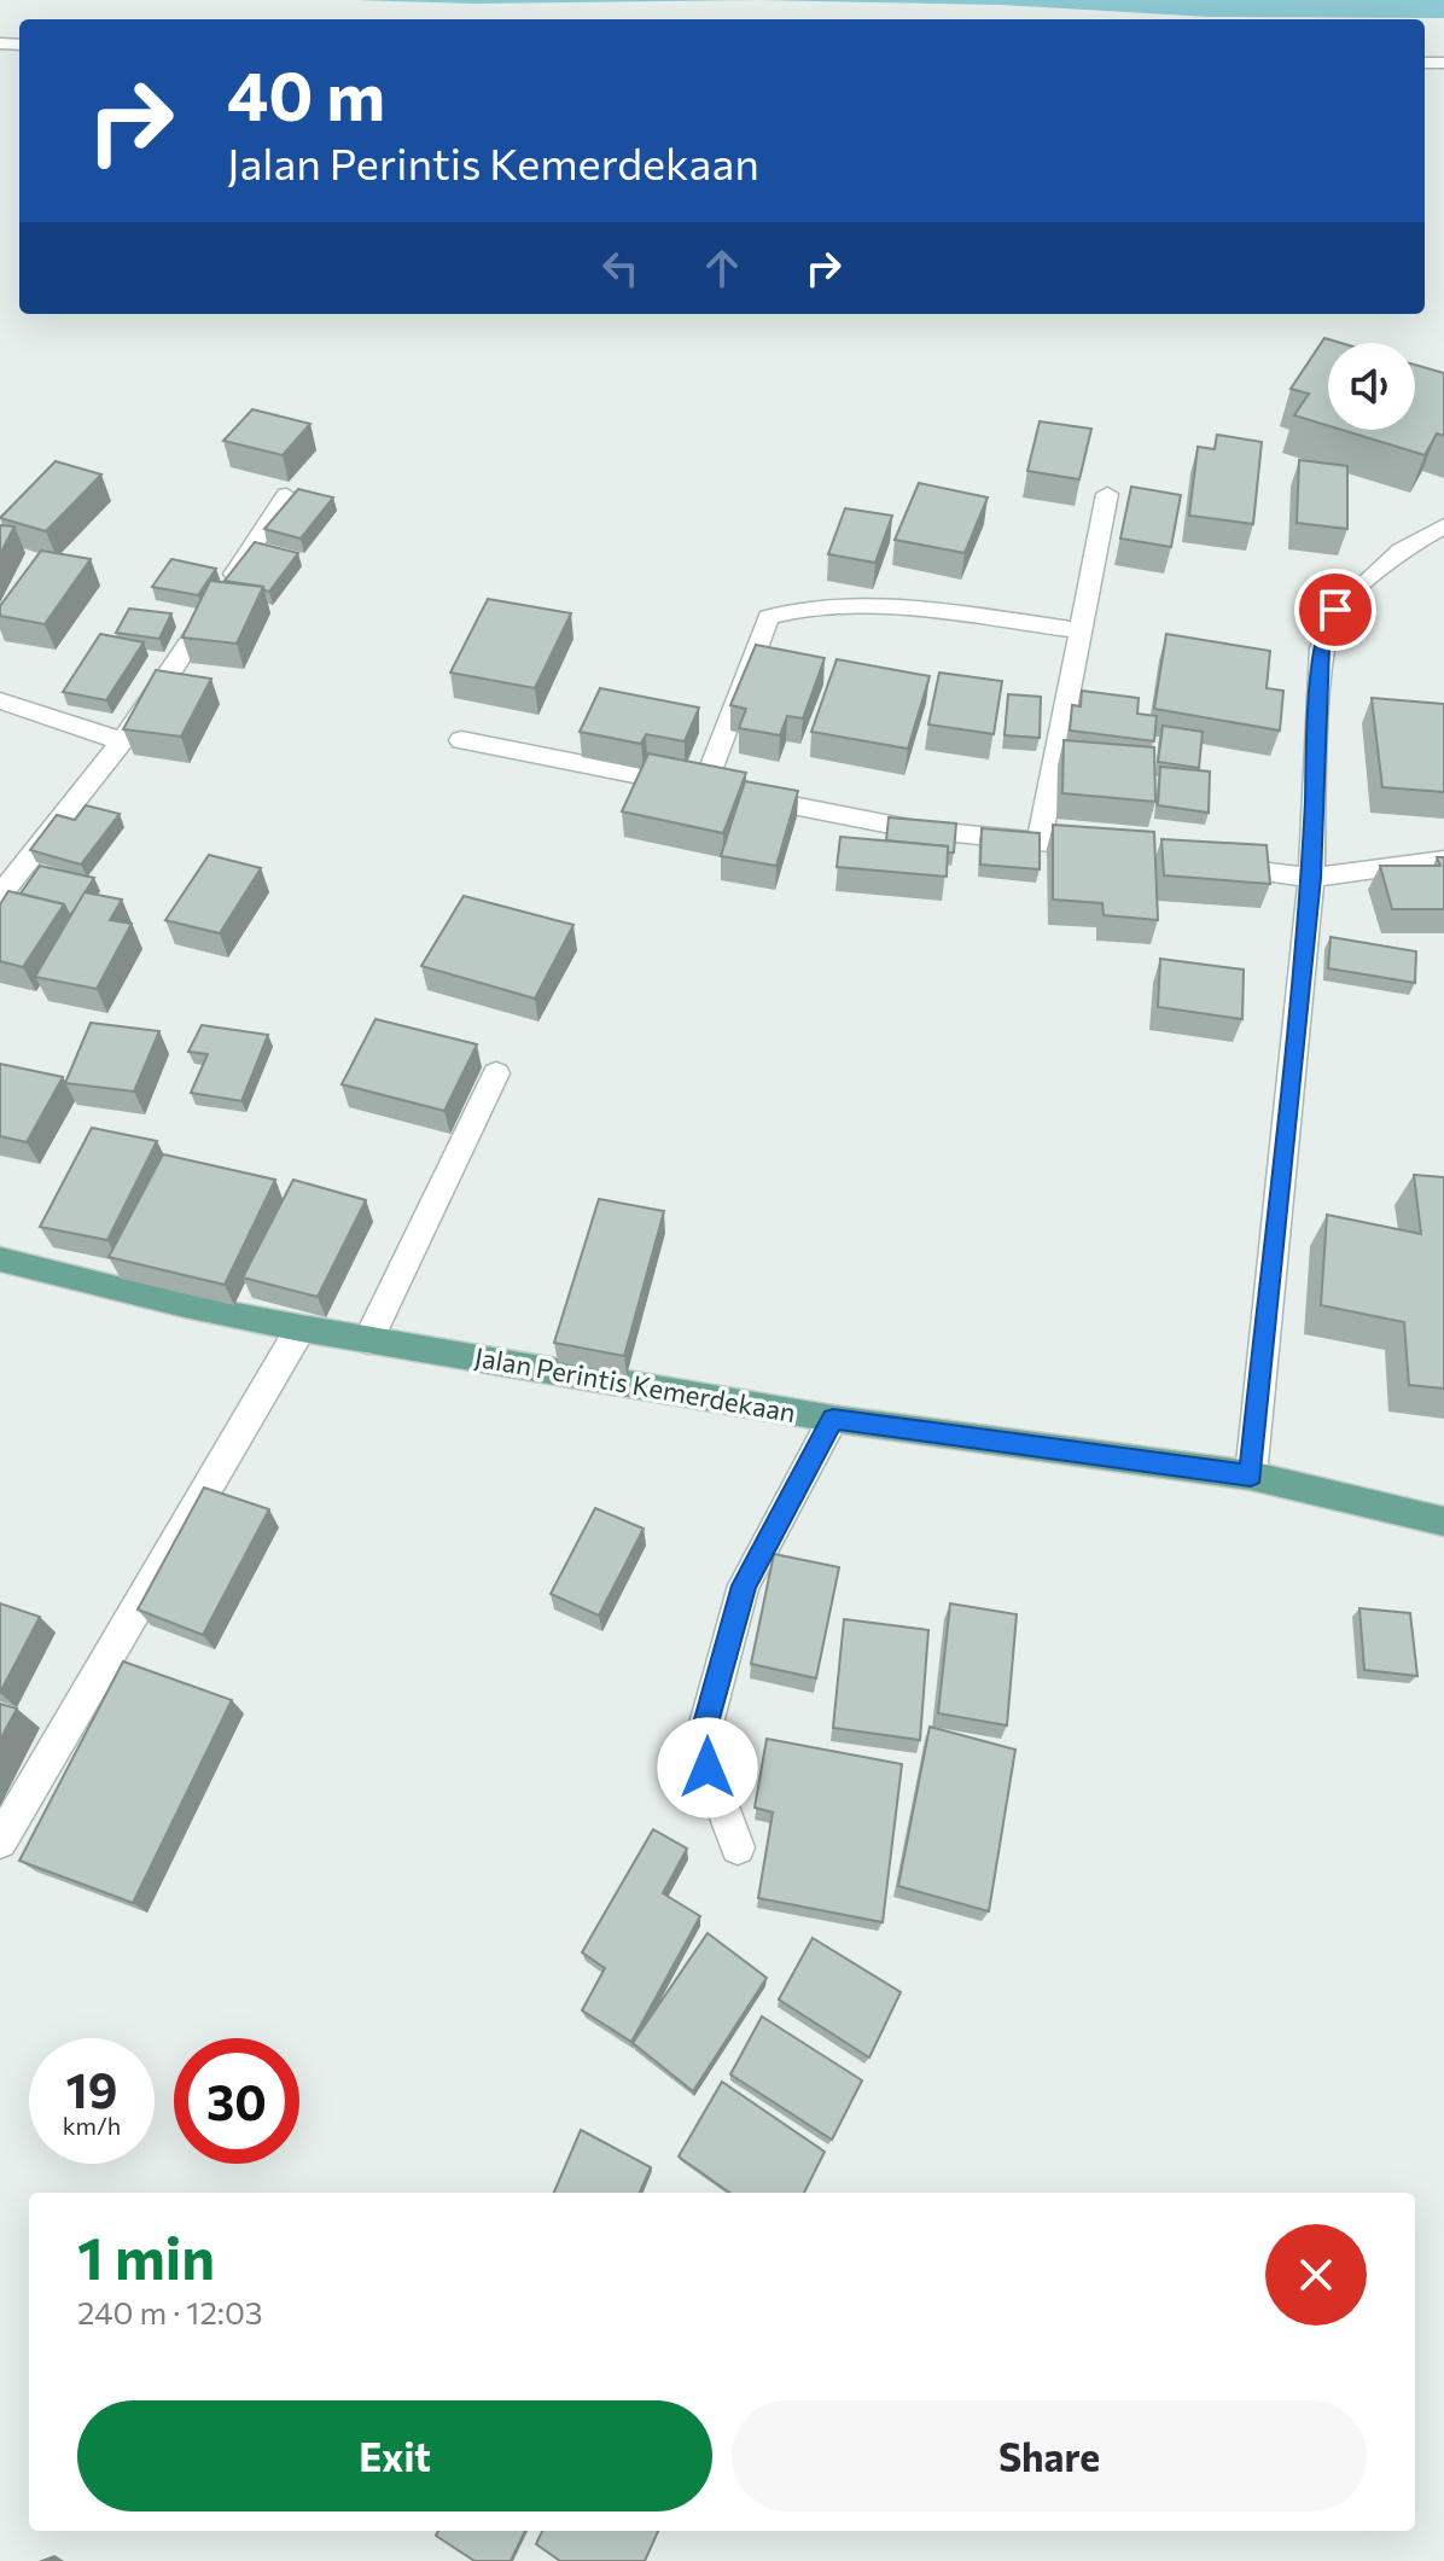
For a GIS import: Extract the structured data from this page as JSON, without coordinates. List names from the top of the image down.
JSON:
{
  "streets": {
    "main road": ["Jalan Perintis Kemerdekaan"]
  },
  "page": {
    "turn": ["40 m", "Jalan Perintis Kemerdekaan"],
    "speed": "19 km/h",
    "limit": "30",
    "heading": ["1 min", "240 m · 12:03"],
    "buttons": ["Exit", "Share"]
  }
}
